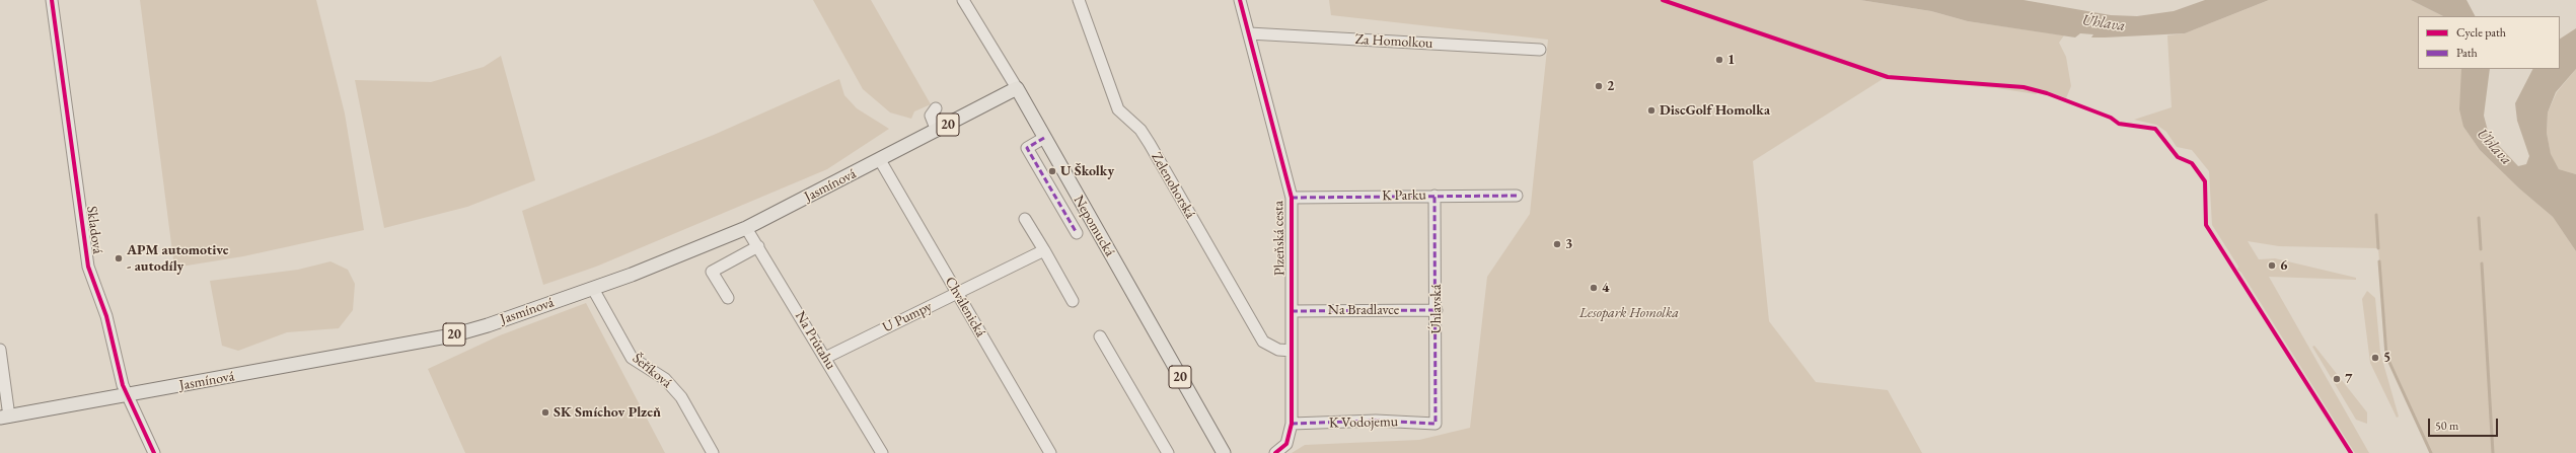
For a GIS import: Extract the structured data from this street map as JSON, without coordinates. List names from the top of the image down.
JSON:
{
  "streets": {
    "main road": ["20", "Jasmínová", "Nepomucká"],
    "street": [
      "Za Homolkou",
      "Zelenohorská",
      "K Parku",
      "Skladová",
      "Plzeňská cesta",
      "Chválenická",
      "Úhlavská",
      "Na Bradlavce",
      "U Pumpy",
      "Na Průtahu",
      "Šeříková",
      "K Vodojemu"
    ]
  },
  "crossings": [
    ["Za Homolkou", "Plzeňská cesta"],
    ["Jasmínová", "Nepomucká"],
    ["Jasmínová", "Skladová"],
    ["Jasmínová", "Chválenická"],
    ["Jasmínová", "Na Průtahu"],
    ["Jasmínová", "Šeříková"],
    ["Zelenohorská", "Plzeňská cesta"],
    ["K Parku", "Plzeňská cesta"],
    ["K Parku", "Úhlavská"],
    ["Plzeňská cesta", "Na Bradlavce"],
    ["Plzeňská cesta", "K Vodojemu"],
    ["Chválenická", "U Pumpy"],
    ["Úhlavská", "Na Bradlavce"],
    ["Úhlavská", "K Vodojemu"],
    ["U Pumpy", "Na Průtahu"]
  ],
  "water": ["Úhlava"],
  "parks": ["Lesopark Homolka"],
  "places": [
    "1",
    "2",
    "DiscGolf Homolka",
    "U Školky",
    "3",
    "APM automotive - autodíly",
    "6",
    "4",
    "5",
    "7",
    "SK Smíchov Plzeň"
  ],
  "legend": ["Cycle path", "Path"],
  "scale_bar": "50 m"
}
